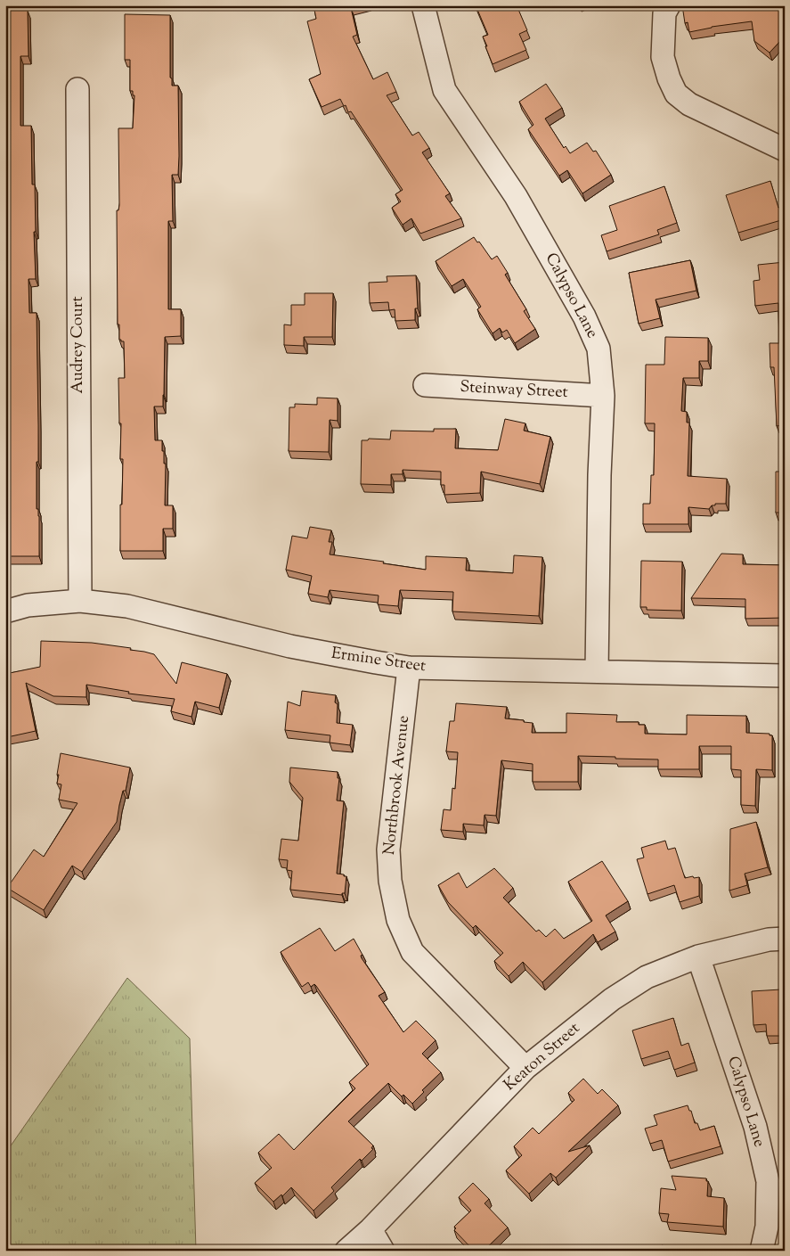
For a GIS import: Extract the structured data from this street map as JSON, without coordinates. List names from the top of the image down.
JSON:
{
  "streets": {
    "street": [
      "Calypso Lane",
      "Audrey Court",
      "Steinway Street",
      "Ermine Street",
      "Northbrook Avenue",
      "Keaton Street"
    ]
  },
  "crossings": [
    ["Calypso Lane", "Steinway Street"],
    ["Calypso Lane", "Ermine Street"],
    ["Calypso Lane", "Keaton Street"],
    ["Audrey Court", "Ermine Street"],
    ["Ermine Street", "Northbrook Avenue"],
    ["Northbrook Avenue", "Keaton Street"]
  ]
}
